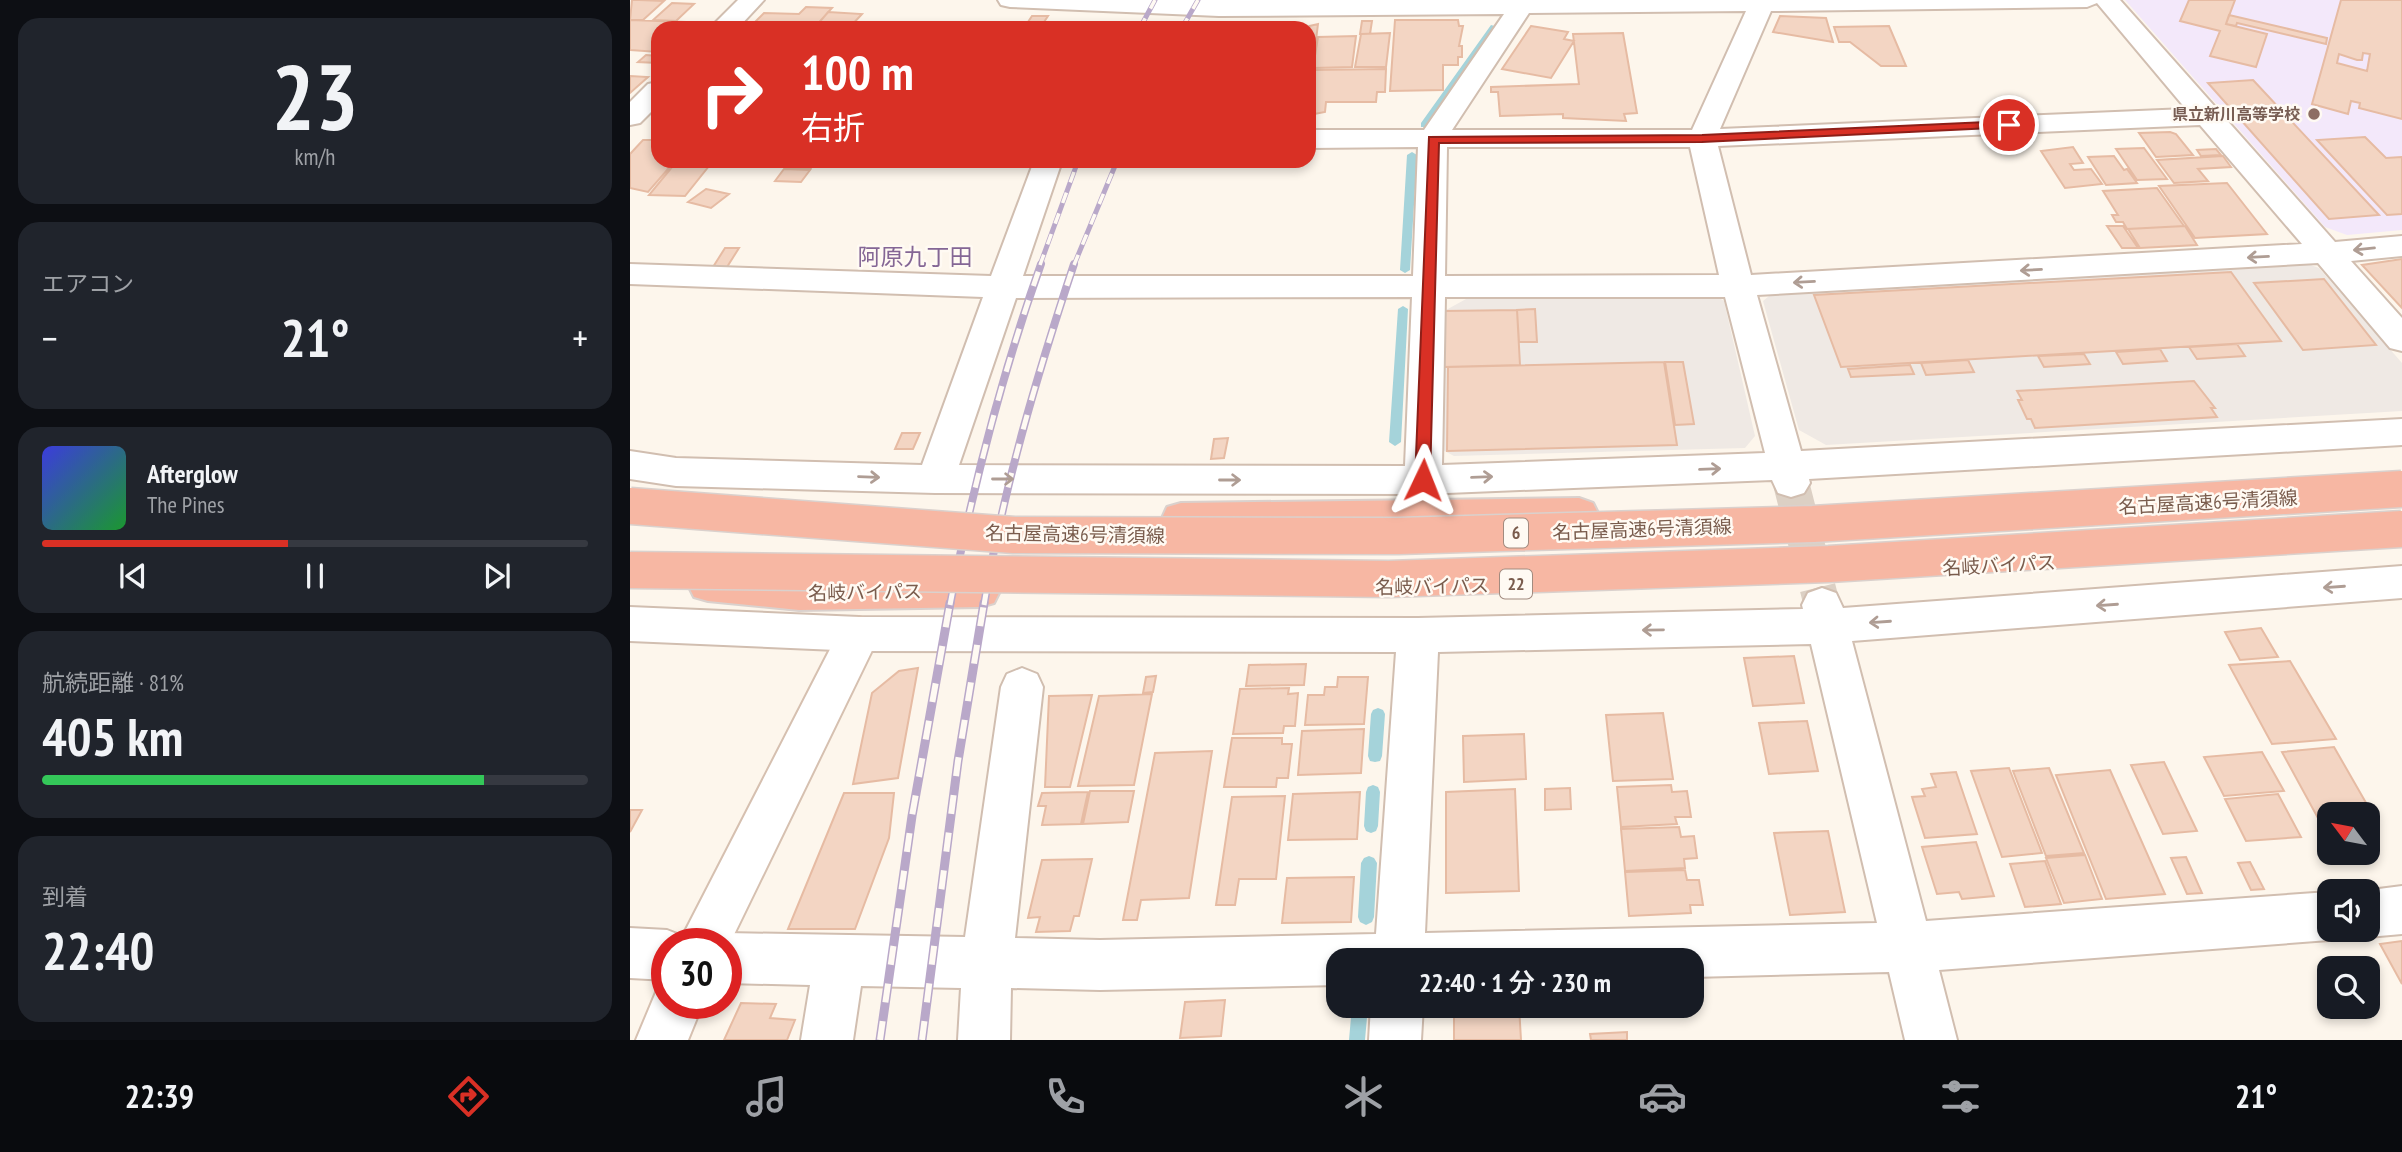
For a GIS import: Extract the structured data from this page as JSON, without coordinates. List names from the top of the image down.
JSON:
{
  "streets": {
    "highway": [
      "名古屋高速6号清須線",
      "6",
      "名岐バイパス",
      "22"
    ]
  },
  "districts": ["阿原九丁田"],
  "places": ["県立新川高等学校"],
  "north": "top left",
  "page": {
    "tile": [
      ["23", "km/h"],
      "エアコン",
      ["航続距離 · 81%", "405 km"],
      ["到着", "22:40"]
    ],
    "turn": ["100 m", "右折"],
    "heat": ["−", "21°", "+"],
    "song": ["Afterglow", "The Pines"],
    "limit": "30",
    "trip": "22:40 · 1 分 · 230 m",
    "tabs": ["22:39", "21°"]
  }
}
